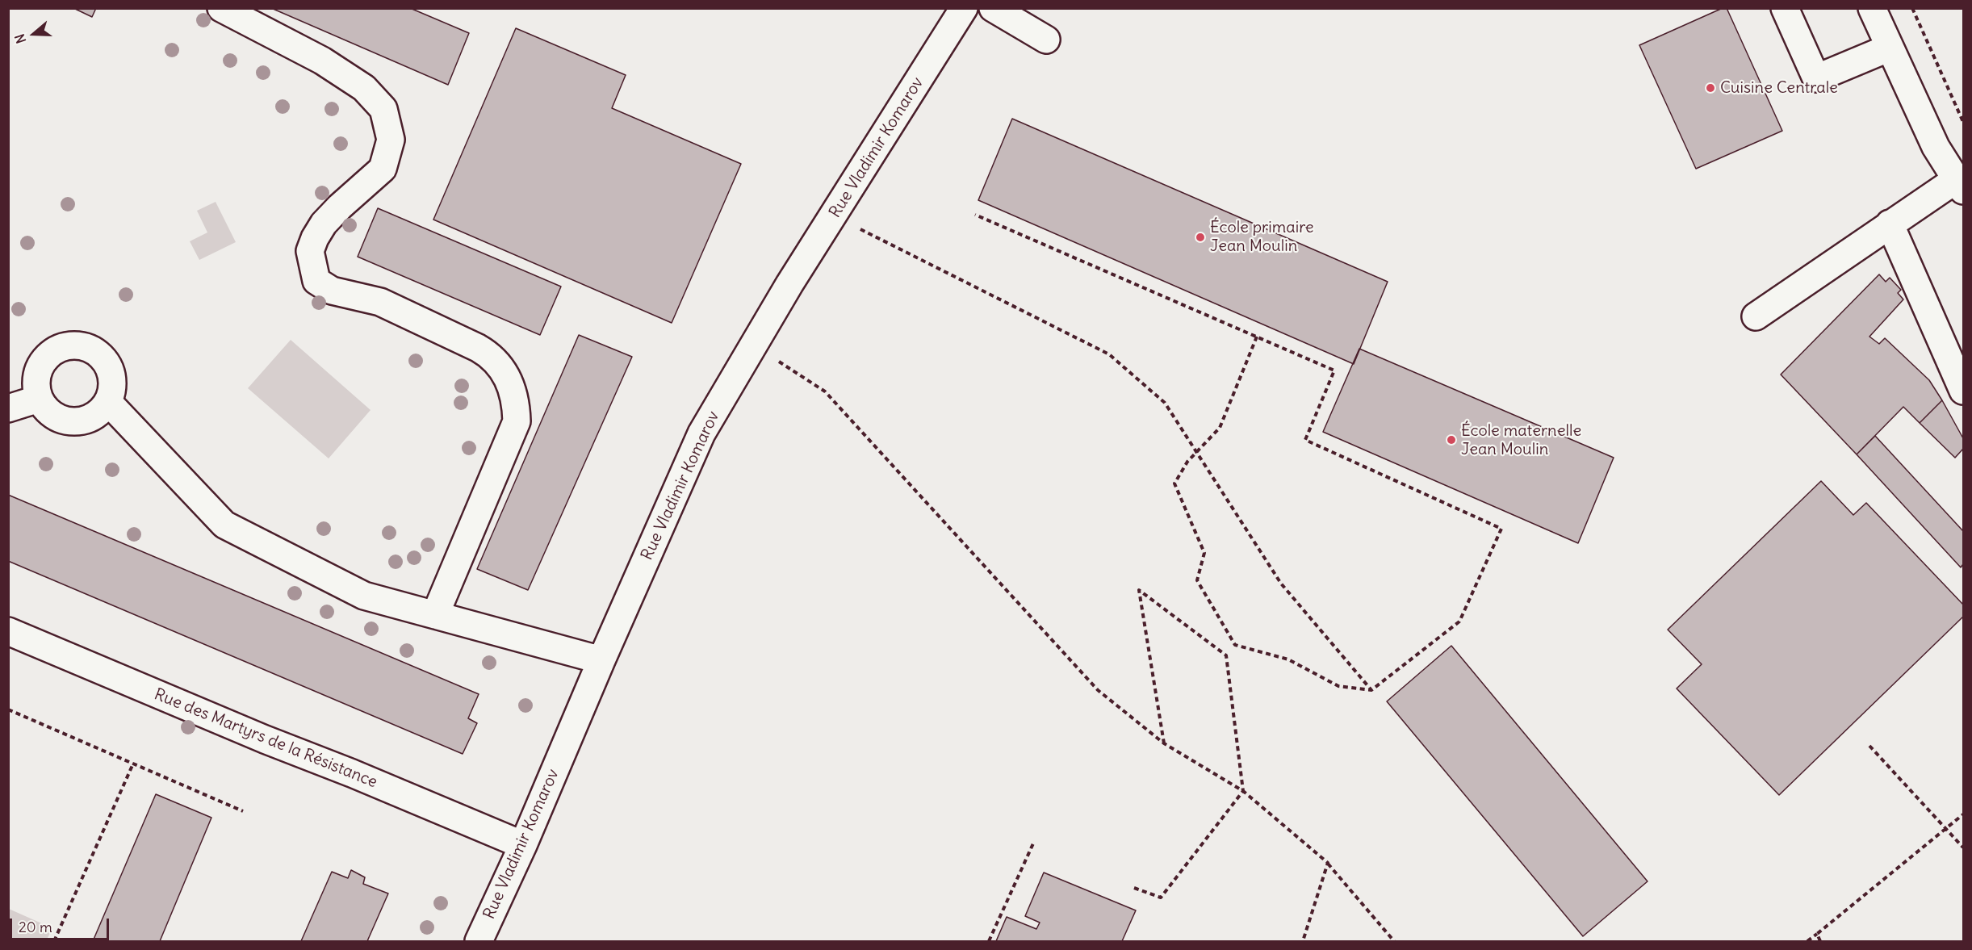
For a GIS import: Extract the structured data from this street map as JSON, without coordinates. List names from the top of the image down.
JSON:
{
  "streets": {
    "street": ["Rue Vladimir Komarov", "Rue des Martyrs de la Résistance"]
  },
  "crossings": [
    ["Rue Vladimir Komarov", "Rue des Martyrs de la Résistance"]
  ],
  "places": ["Cuisine Centrale", "École primaire Jean Moulin", "École maternelle Jean Moulin"],
  "scale_bar": "20 m",
  "north": "left"
}
